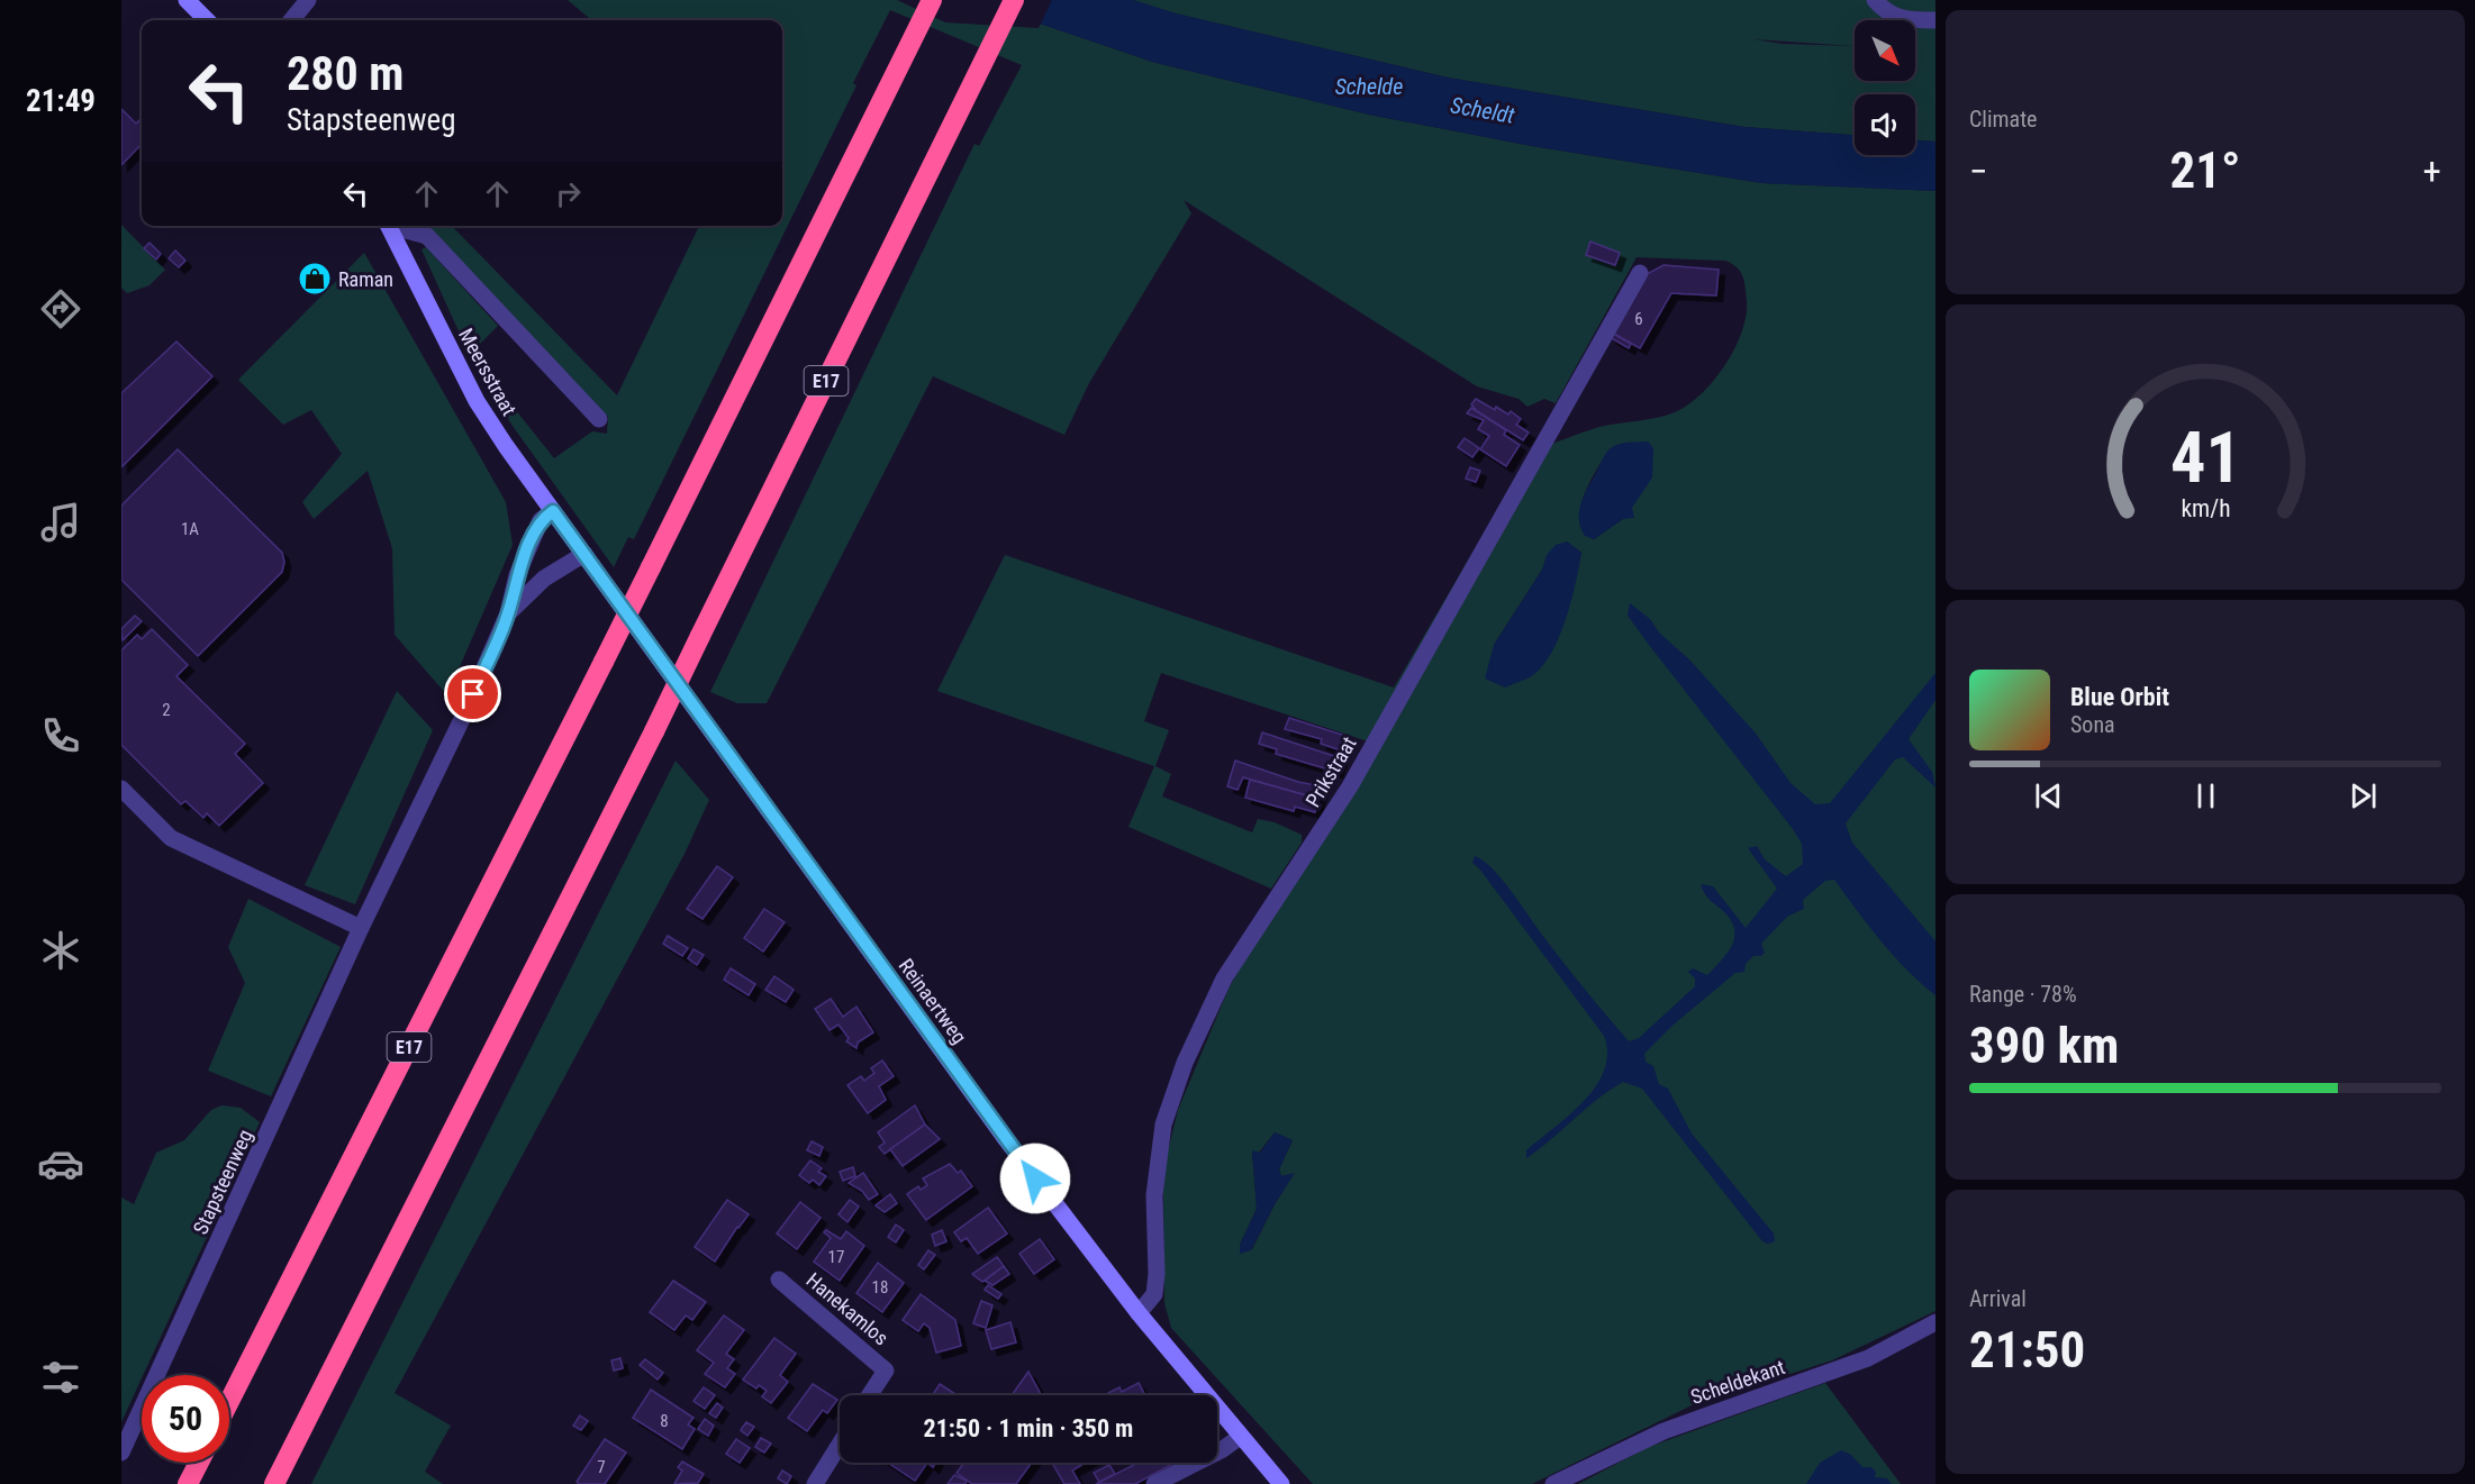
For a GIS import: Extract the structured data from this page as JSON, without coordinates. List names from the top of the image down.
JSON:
{
  "streets": {
    "highway": ["E17"],
    "main road": ["Meersstraat", "Reinaertweg"],
    "street": [
      "Prikstraat",
      "Stapsteenweg",
      "Hanekamlos",
      "Scheldekant"
    ]
  },
  "crossings": [
    ["Meersstraat", "Reinaertweg"],
    ["Meersstraat", "Stapsteenweg"],
    ["Prikstraat", "Reinaertweg"],
    ["Reinaertweg", "Stapsteenweg"]
  ],
  "water": ["Schelde", "Scheldt"],
  "places": {
    "shop": ["Raman"]
  },
  "house_numbers": [
    "6",
    "1A",
    "2",
    "17",
    "18",
    "8",
    "7"
  ],
  "north": "bottom right",
  "page": {
    "tabs": "21:49",
    "tile": [
      "Climate",
      ["Range · 78%", "390 km"],
      ["Arrival", "21:50"]
    ],
    "turn": ["280 m", "Stapsteenweg"],
    "heat": ["−", "21°", "+"],
    "song": ["Blue Orbit", "Sona"],
    "limit": "50",
    "trip": "21:50 · 1 min · 350 m",
    "gauge": ["41", "km/h"]
  }
}
